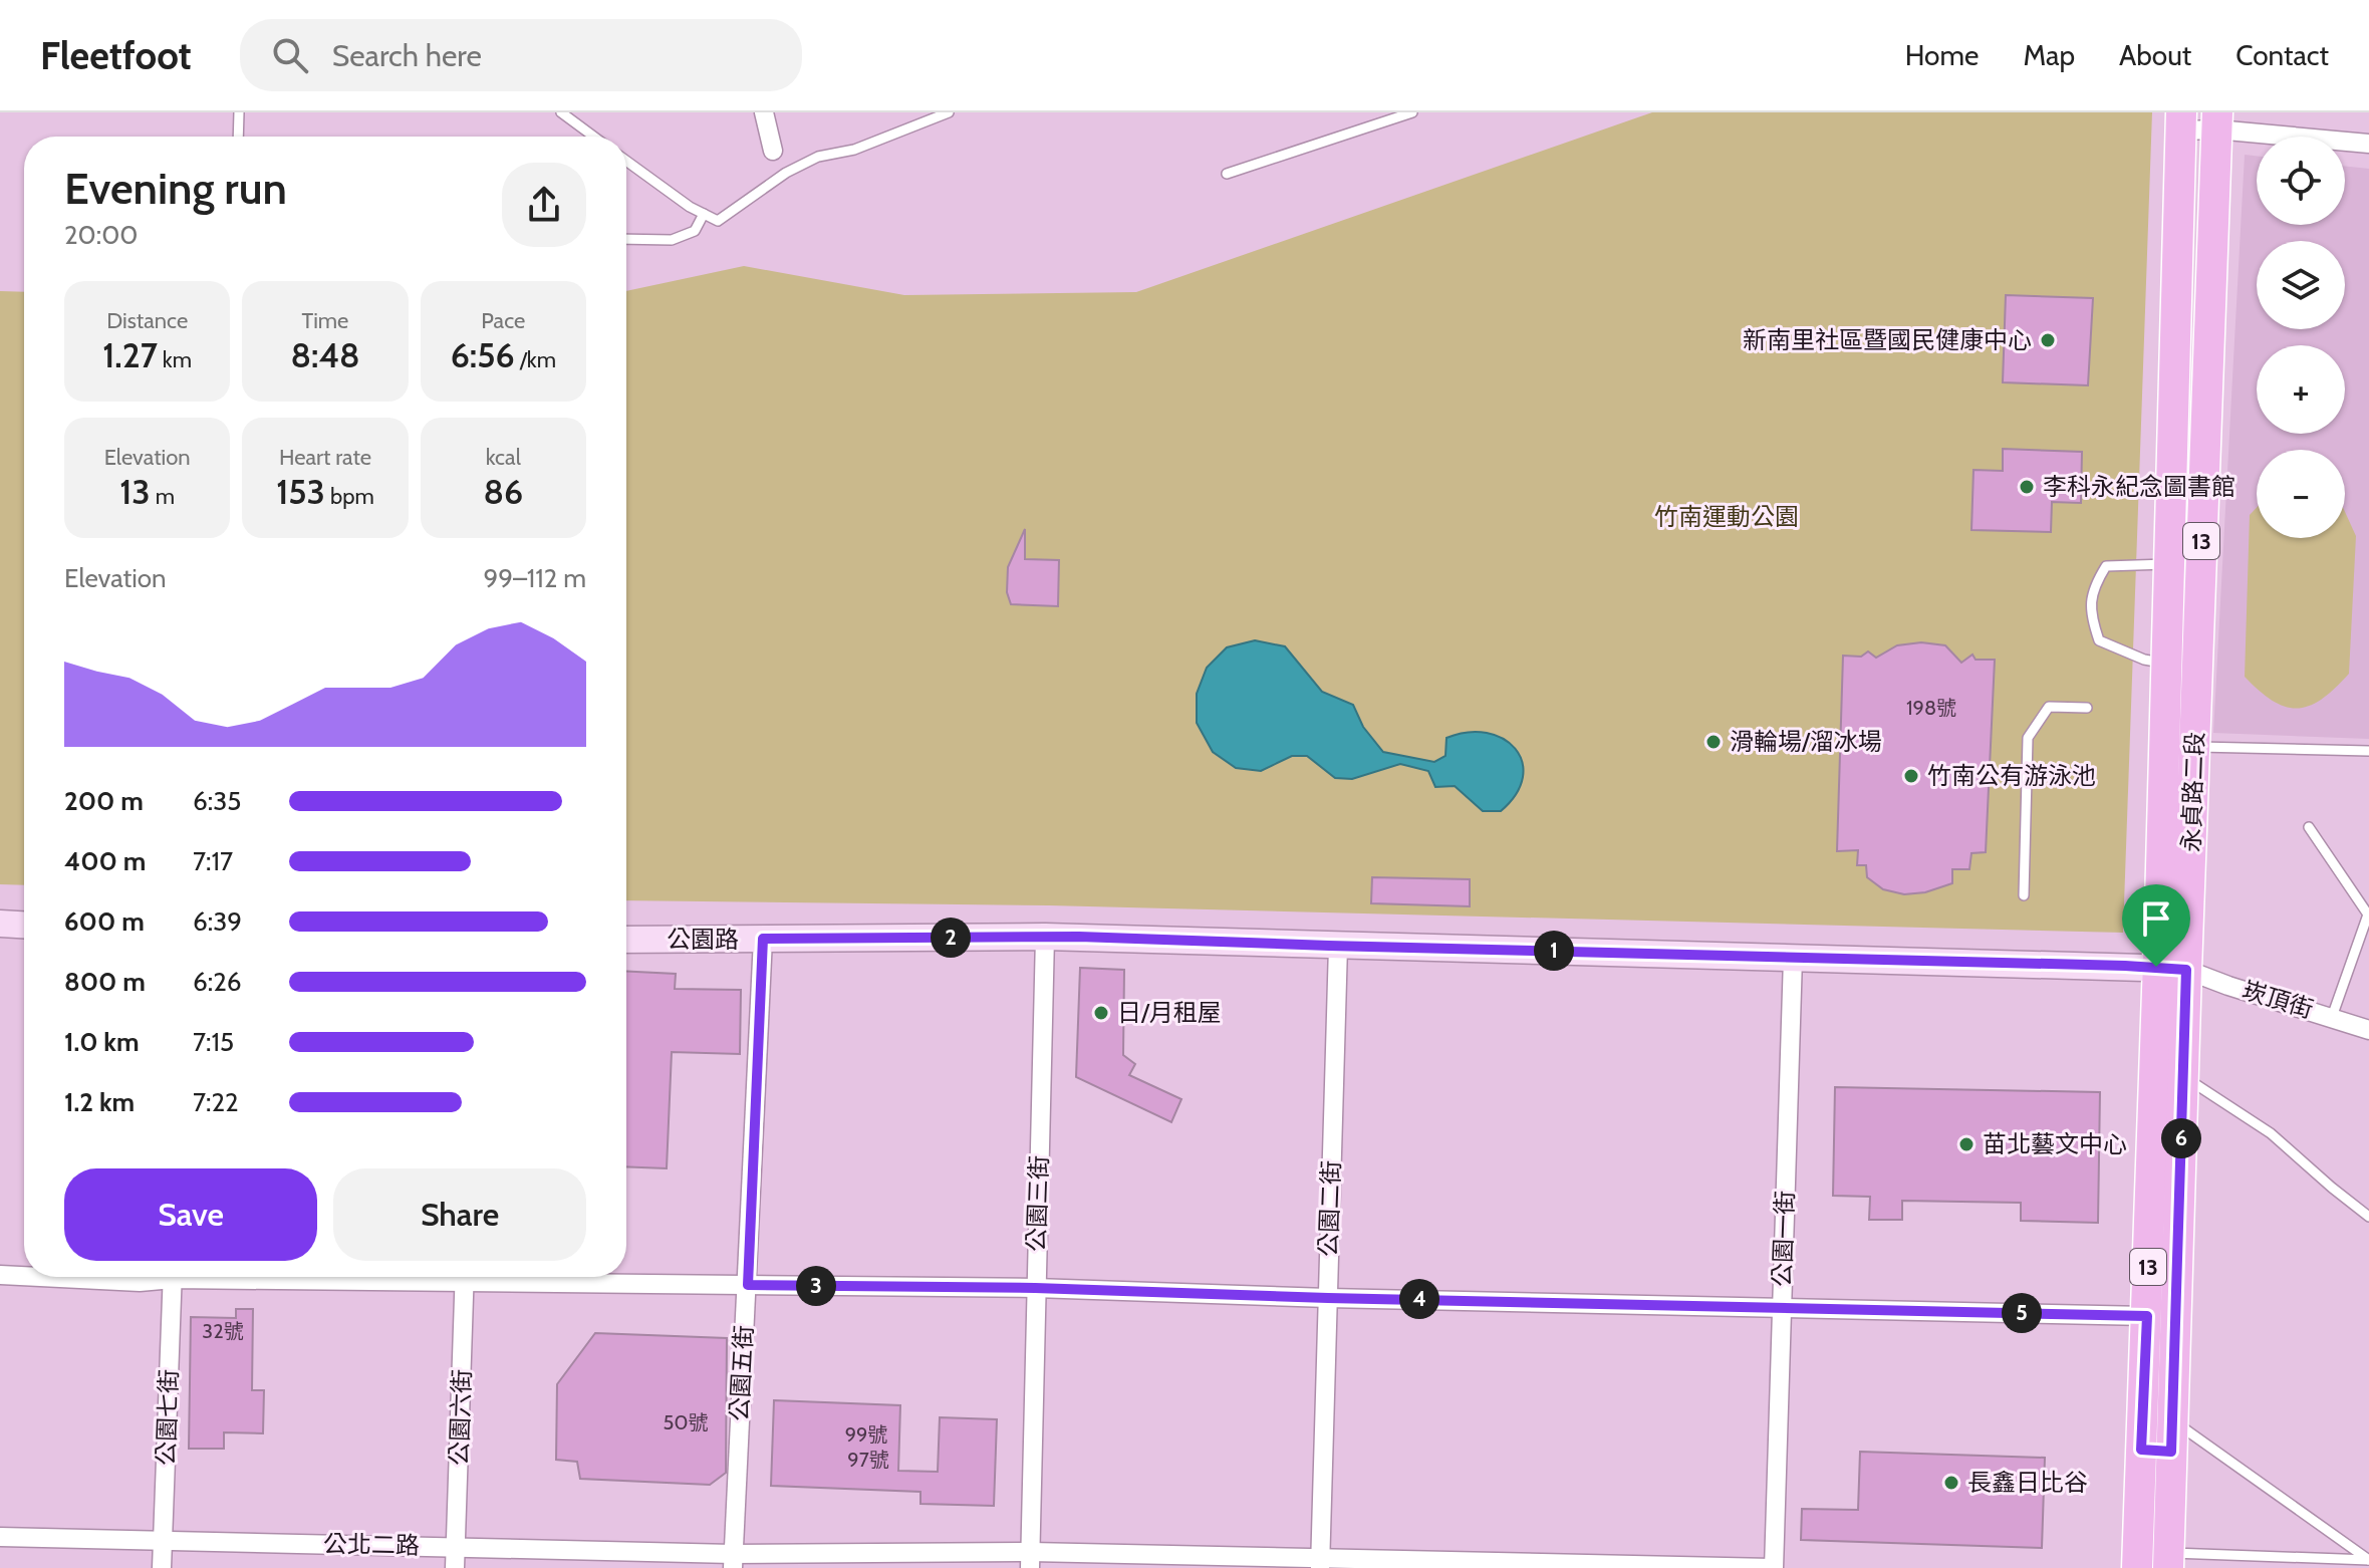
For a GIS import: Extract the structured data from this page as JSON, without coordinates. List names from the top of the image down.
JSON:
{
  "streets": {
    "main road": ["13", "永貞路二段"],
    "street": [
      "公園路",
      "崁頂街",
      "公園三街",
      "公園二街",
      "公園一街",
      "公園五街",
      "公園七街",
      "公園六街",
      "公北二路"
    ]
  },
  "crossings": [
    ["永貞路二段", "公園路"],
    ["永貞路二段", "崁頂街"],
    ["公園路", "崁頂街"],
    ["公園路", "公園三街"],
    ["公園路", "公園二街"],
    ["公園路", "公園一街"],
    ["公園路", "公園五街"],
    ["公園三街", "公北二路"],
    ["公園二街", "公北二路"],
    ["公園一街", "公北二路"],
    ["公園五街", "公北二路"],
    ["公園七街", "公北二路"],
    ["公園六街", "公北二路"]
  ],
  "parks": ["竹南運動公園"],
  "places": [
    "新南里社區暨國民健康中心",
    "李科永紀念圖書館",
    "滑輪場/溜冰場",
    "竹南公有游泳池",
    "日/月租屋",
    "苗北藝文中心",
    "長鑫日比谷"
  ],
  "house_numbers": [
    "198號",
    "32號",
    "50號",
    "99號",
    "97號"
  ],
  "page": {
    "header": "Fleetfoot",
    "search": "Search here",
    "nav": [
      "Home",
      "Map",
      "About",
      "Contact"
    ],
    "map_buttons": ["+", "−"],
    "heading": ["Evening run", "20:00"],
    "stats": [
      ["Distance", "1.27 km"],
      ["Time", "8:48"],
      ["Pace", "6:56 /km"],
      ["Elevation", "13 m"],
      ["Heart rate", "153 bpm"],
      ["kcal", "86"]
    ],
    "chart": ["Elevation", "99–112 m"],
    "list": [
      {
        "name": "200 m",
        "note": "6:35"
      },
      {
        "name": "400 m",
        "note": "7:17"
      },
      {
        "name": "600 m",
        "note": "6:39"
      },
      {
        "name": "800 m",
        "note": "6:26"
      },
      {
        "name": "1.0 km",
        "note": "7:15"
      },
      {
        "name": "1.2 km",
        "note": "7:22"
      }
    ],
    "pins": [
      "2",
      "1",
      "6",
      "3",
      "4",
      "5"
    ],
    "buttons": ["Save", "Share"]
  }
}
